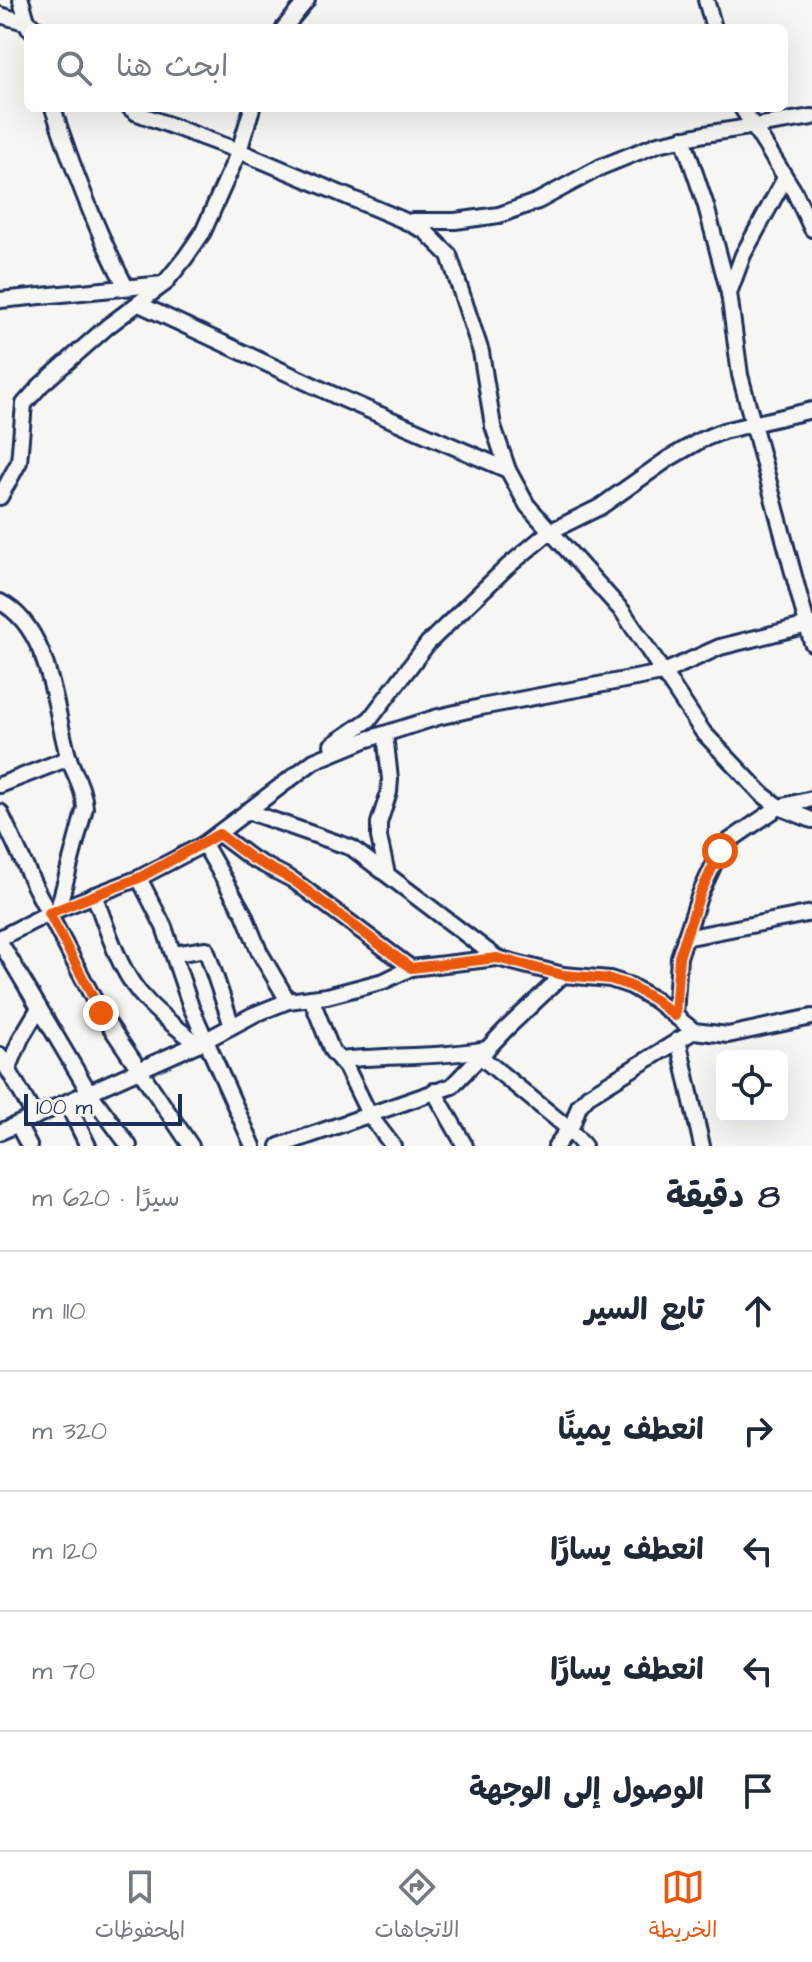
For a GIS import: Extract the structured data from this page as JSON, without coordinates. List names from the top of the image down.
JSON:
{
  "scale_bar": "100 m",
  "page": {
    "search": "ابحث هنا",
    "scale": "100 m",
    "heading": ["8 دقيقة", "سيرًا · 620 m"],
    "list": [
      ["تابع السير", "110 m"],
      ["انعطف يمينًا", "320 m"],
      ["انعطف يسارًا", "120 m"],
      ["انعطف يسارًا", "70 m"],
      "الوصول إلى الوجهة"
    ],
    "nav": ["الخريطة", "الاتجاهات", "المحفوظات"]
  }
}
